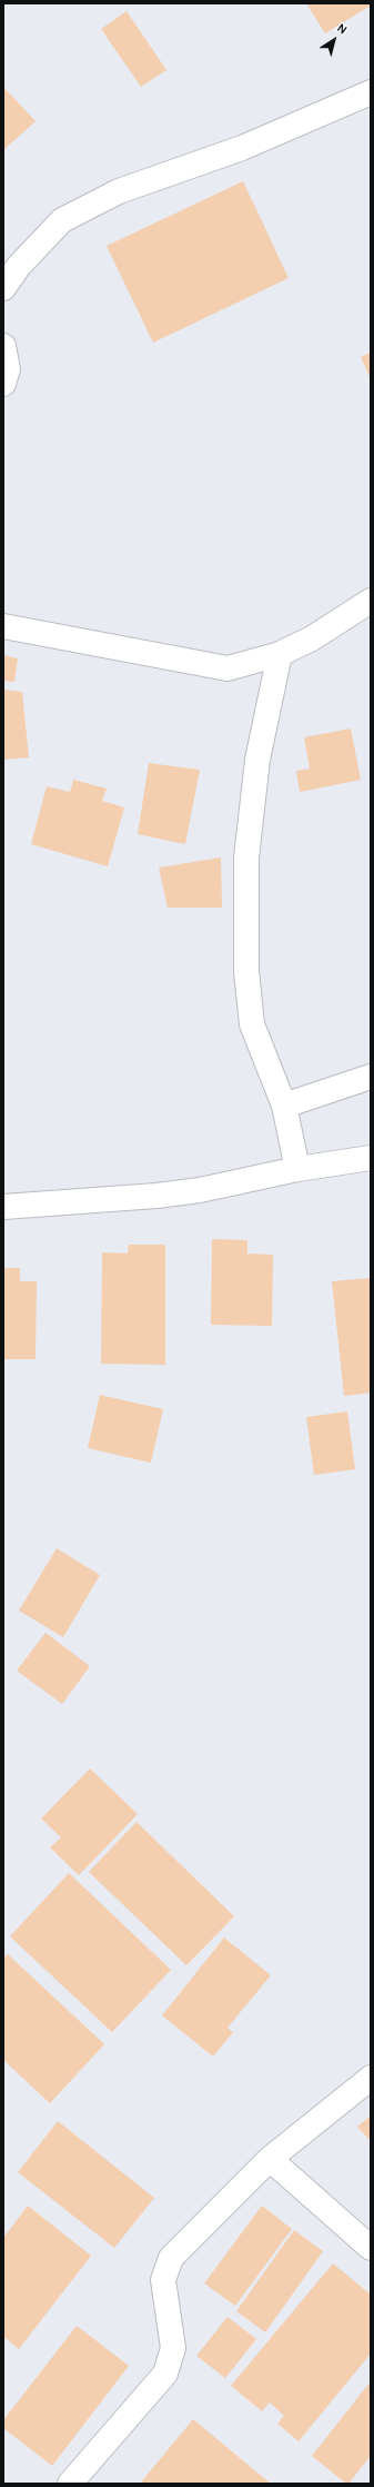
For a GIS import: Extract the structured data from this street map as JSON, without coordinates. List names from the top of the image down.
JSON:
{
  "north": "top right"
}
